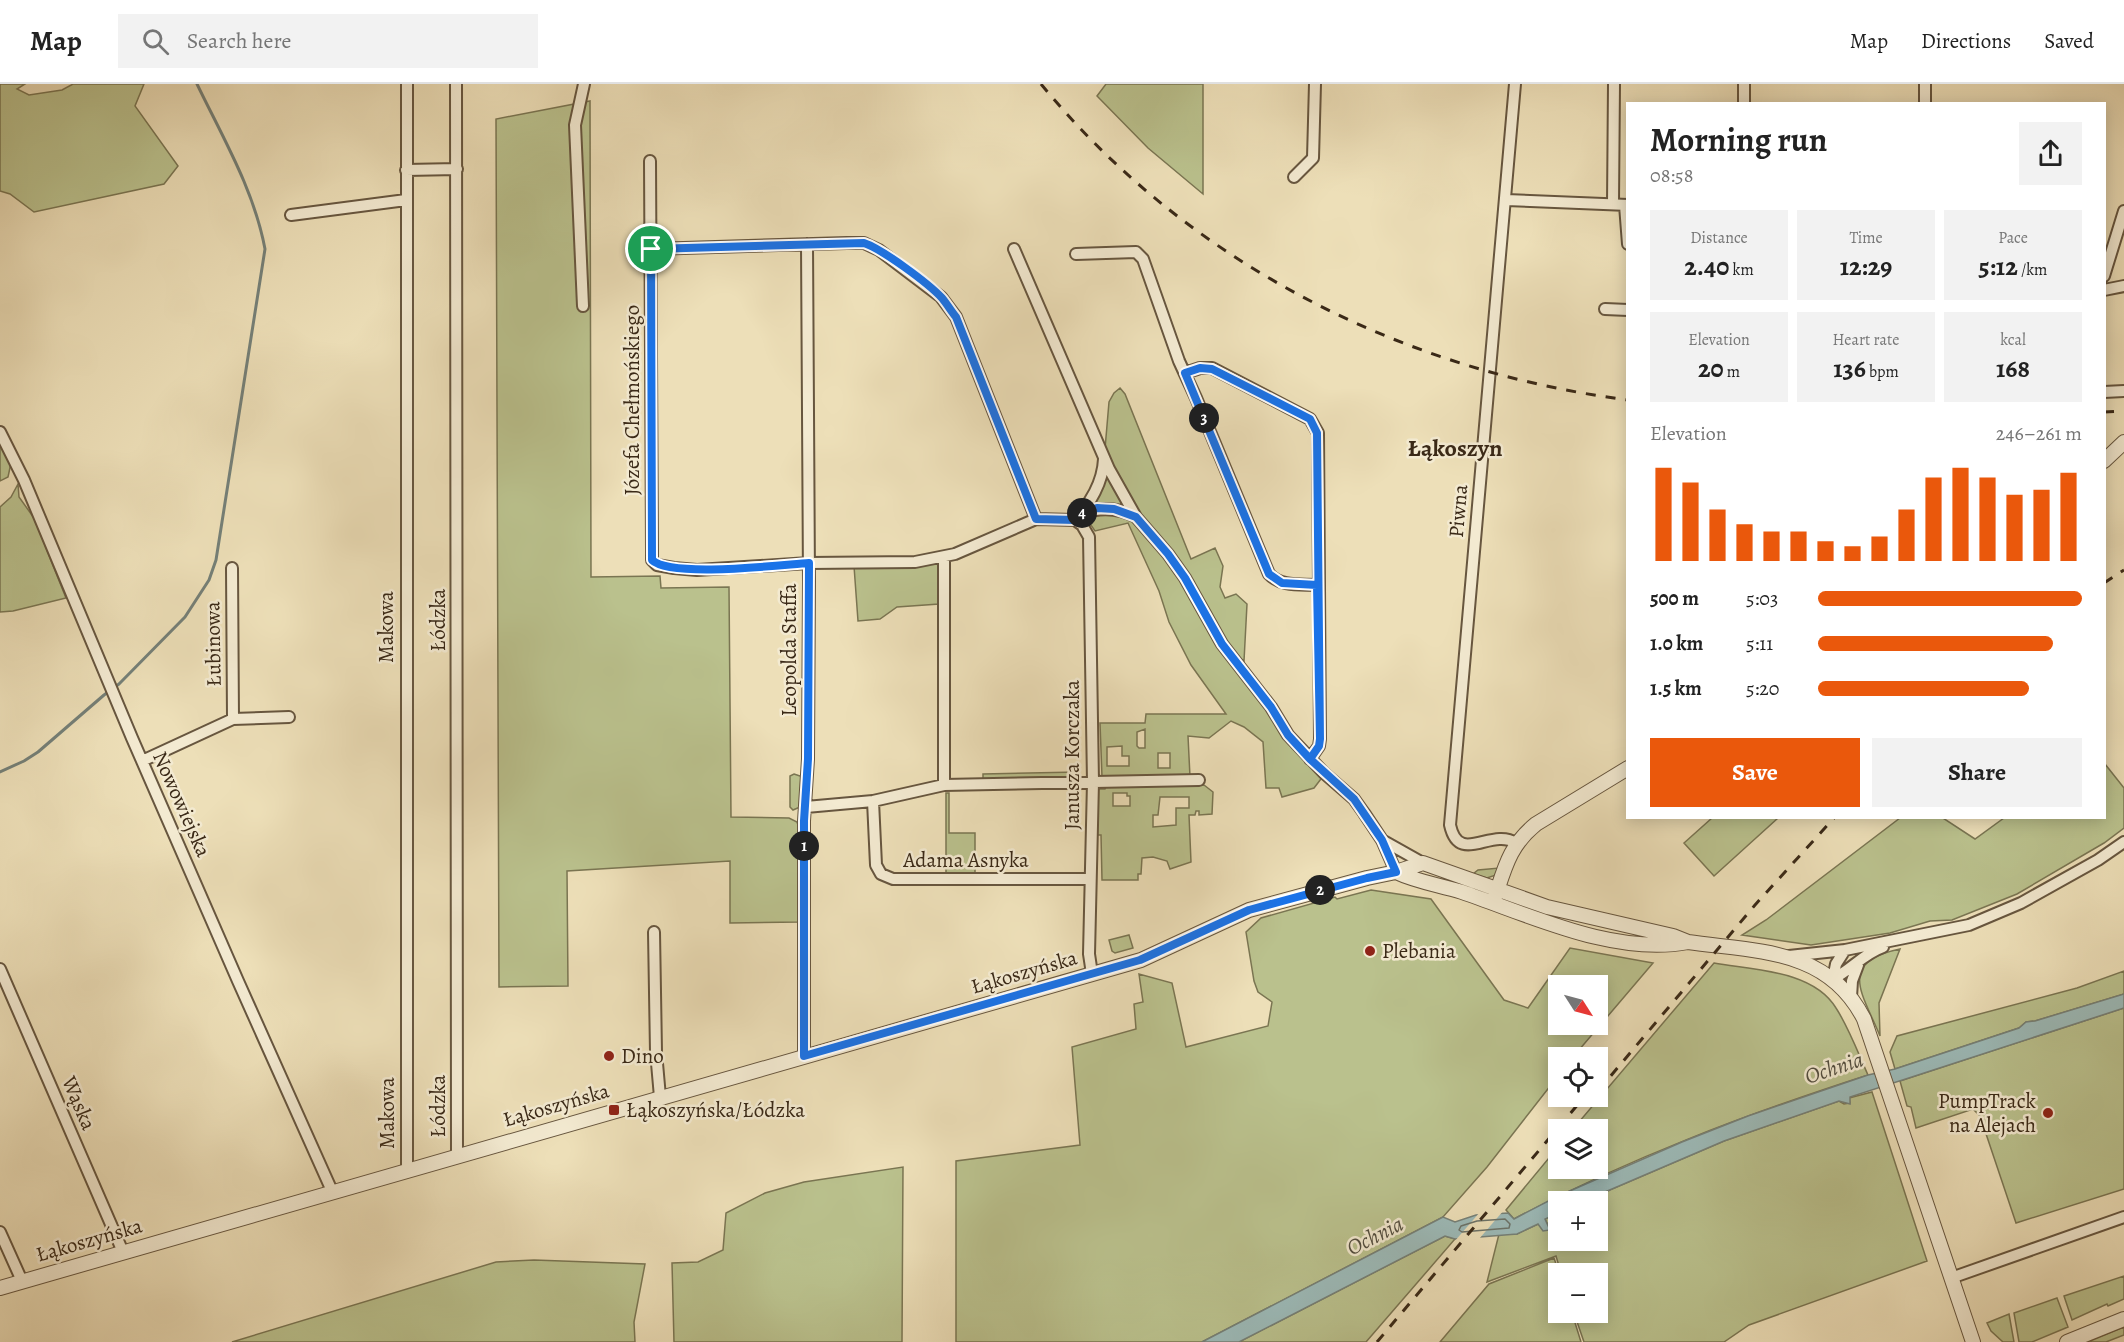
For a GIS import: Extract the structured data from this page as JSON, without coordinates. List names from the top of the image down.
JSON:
{
  "streets": {
    "street": [
      "Józefa Chełmońskiego",
      "Piwna",
      "Łódzka",
      "Makowa",
      "Łubinowa",
      "Leopolda Staffa",
      "Janusza Korczaka",
      "Nowowiejska",
      "Adama Asnyka",
      "Łąkoszyńska",
      "Wąska"
    ]
  },
  "crossings": [
    ["Józefa Chełmońskiego", "Leopolda Staffa"],
    ["Łódzka", "Łąkoszyńska"],
    ["Makowa", "Łąkoszyńska"],
    ["Leopolda Staffa", "Łąkoszyńska"],
    ["Janusza Korczaka", "Adama Asnyka"],
    ["Janusza Korczaka", "Łąkoszyńska"],
    ["Nowowiejska", "Łąkoszyńska"],
    ["Łąkoszyńska", "Wąska"]
  ],
  "districts": ["Łąkoszyn"],
  "water": ["Ochnia"],
  "places": {
    "other": ["Plebania", "Dino", "PumpTrack na Alejach"],
    "transit": ["Łąkoszyńska/Łódzka"]
  },
  "north": "bottom right",
  "page": {
    "header": "Map",
    "search": "Search here",
    "nav": ["Map", "Directions", "Saved"],
    "heading": ["Morning run", "08:58"],
    "stats": [
      ["Distance", "2.40 km"],
      ["Time", "12:29"],
      ["Pace", "5:12 /km"],
      ["Elevation", "20 m"],
      ["Heart rate", "136 bpm"],
      ["kcal", "168"]
    ],
    "pins": [
      "3",
      "4",
      "1",
      "2"
    ],
    "chart": ["Elevation", "246–261 m"],
    "list": [
      {
        "name": "500 m",
        "note": "5:03"
      },
      {
        "name": "1.0 km",
        "note": "5:11"
      },
      {
        "name": "1.5 km",
        "note": "5:20"
      }
    ],
    "buttons": ["Save", "Share"],
    "map_buttons": ["+", "−"]
  }
}
